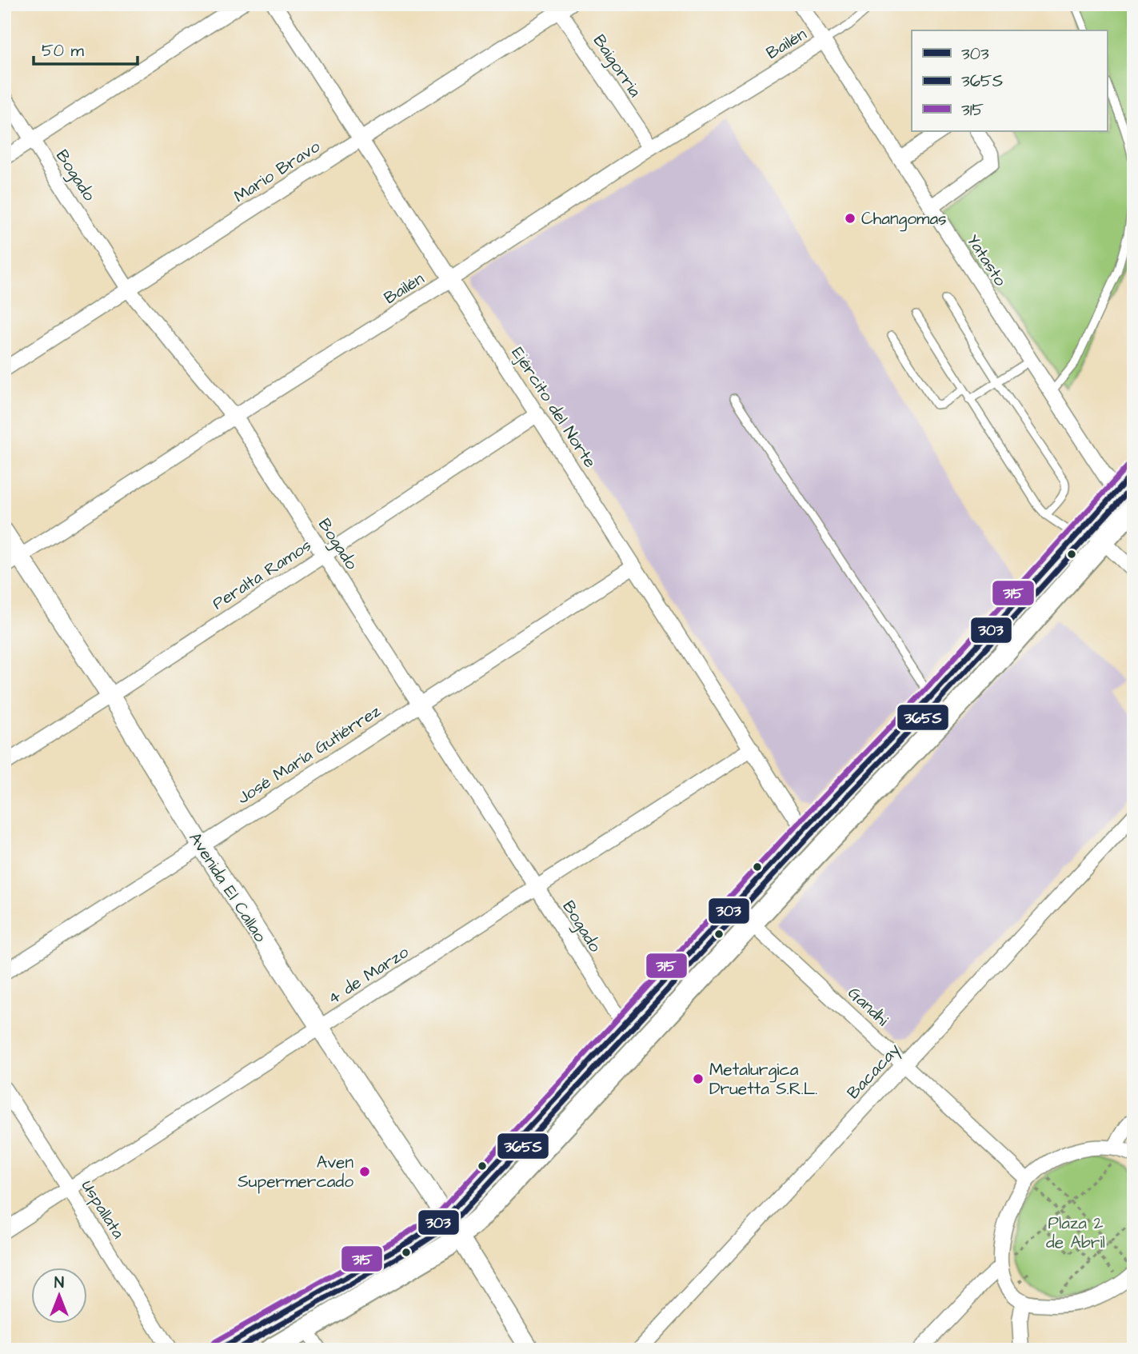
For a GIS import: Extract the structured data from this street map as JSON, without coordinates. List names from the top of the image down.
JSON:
{
  "streets": {
    "street": [
      "Bailén",
      "Baigorria",
      "Mario Bravo",
      "Bogado",
      "Yatasto",
      "Ejército del Norte",
      "Peralta Ramos",
      "José María Gutiérrez",
      "Avenida El Callao",
      "4 de Marzo",
      "Gandhi",
      "Bacacay",
      "Uspallata"
    ]
  },
  "crossings": [
    ["Bailén", "Baigorria"],
    ["Bailén", "Bogado"],
    ["Bailén", "Yatasto"],
    ["Bailén", "Ejército del Norte"],
    ["Bailén", "Avenida El Callao"],
    ["Baigorria", "Mario Bravo"],
    ["Mario Bravo", "Bogado"],
    ["Mario Bravo", "Ejército del Norte"],
    ["Bogado", "Peralta Ramos"],
    ["Bogado", "José María Gutiérrez"],
    ["Bogado", "4 de Marzo"],
    ["Ejército del Norte", "Peralta Ramos"],
    ["Ejército del Norte", "José María Gutiérrez"],
    ["Ejército del Norte", "4 de Marzo"],
    ["Peralta Ramos", "Avenida El Callao"],
    ["José María Gutiérrez", "Avenida El Callao"],
    ["Avenida El Callao", "4 de Marzo"],
    ["4 de Marzo", "Uspallata"],
    ["Gandhi", "Bacacay"]
  ],
  "parks": ["Plaza 2 de Abril"],
  "places": ["Changomas", "Metalurgica Druetta S.R.L.", "Aven Supermercado"],
  "lines": ["transit line 315", "transit line 303", "transit line 365S"],
  "legend": ["303", "365S", "315"],
  "scale_bar": "50 m",
  "north": "top"
}
